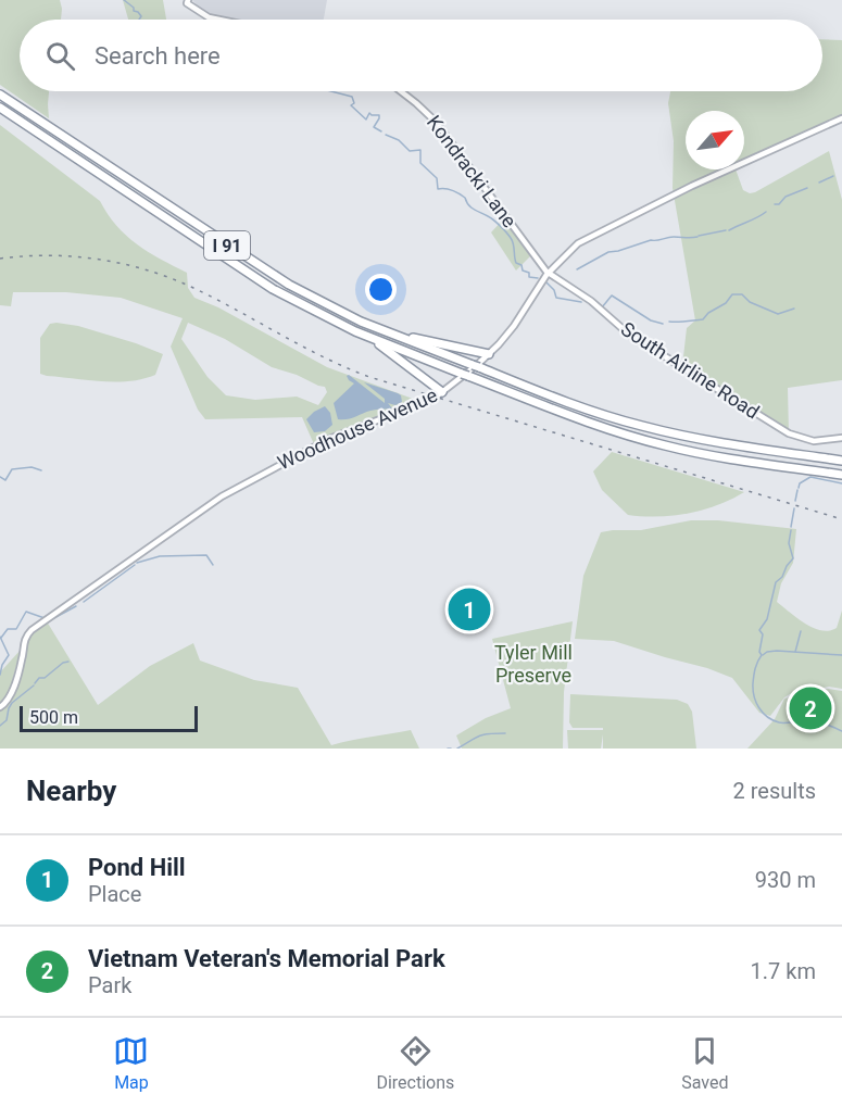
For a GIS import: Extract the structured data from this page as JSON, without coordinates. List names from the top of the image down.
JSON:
{
  "streets": {
    "highway": ["I 91"],
    "main road": ["Kondracki Lane", "South Airline Road", "Woodhouse Avenue"]
  },
  "crossings": [
    ["Kondracki Lane", "South Airline Road"],
    ["Kondracki Lane", "Woodhouse Avenue"],
    ["South Airline Road", "Woodhouse Avenue"]
  ],
  "parks": ["Tyler Mill Preserve"],
  "scale_bar": "500 m",
  "north": "top right",
  "page": {
    "search": "Search here",
    "pins": ["1", "2"],
    "scale": "500 m",
    "heading": ["Nearby", "2 results"],
    "list": [
      {
        "mark": "1",
        "name": "Pond Hill",
        "note": "Place",
        "value": "930 m"
      },
      {
        "mark": "2",
        "name": "Vietnam Veteran's Memorial Park",
        "note": "Park",
        "value": "1.7 km"
      }
    ],
    "nav": ["Map", "Directions", "Saved"]
  }
}
